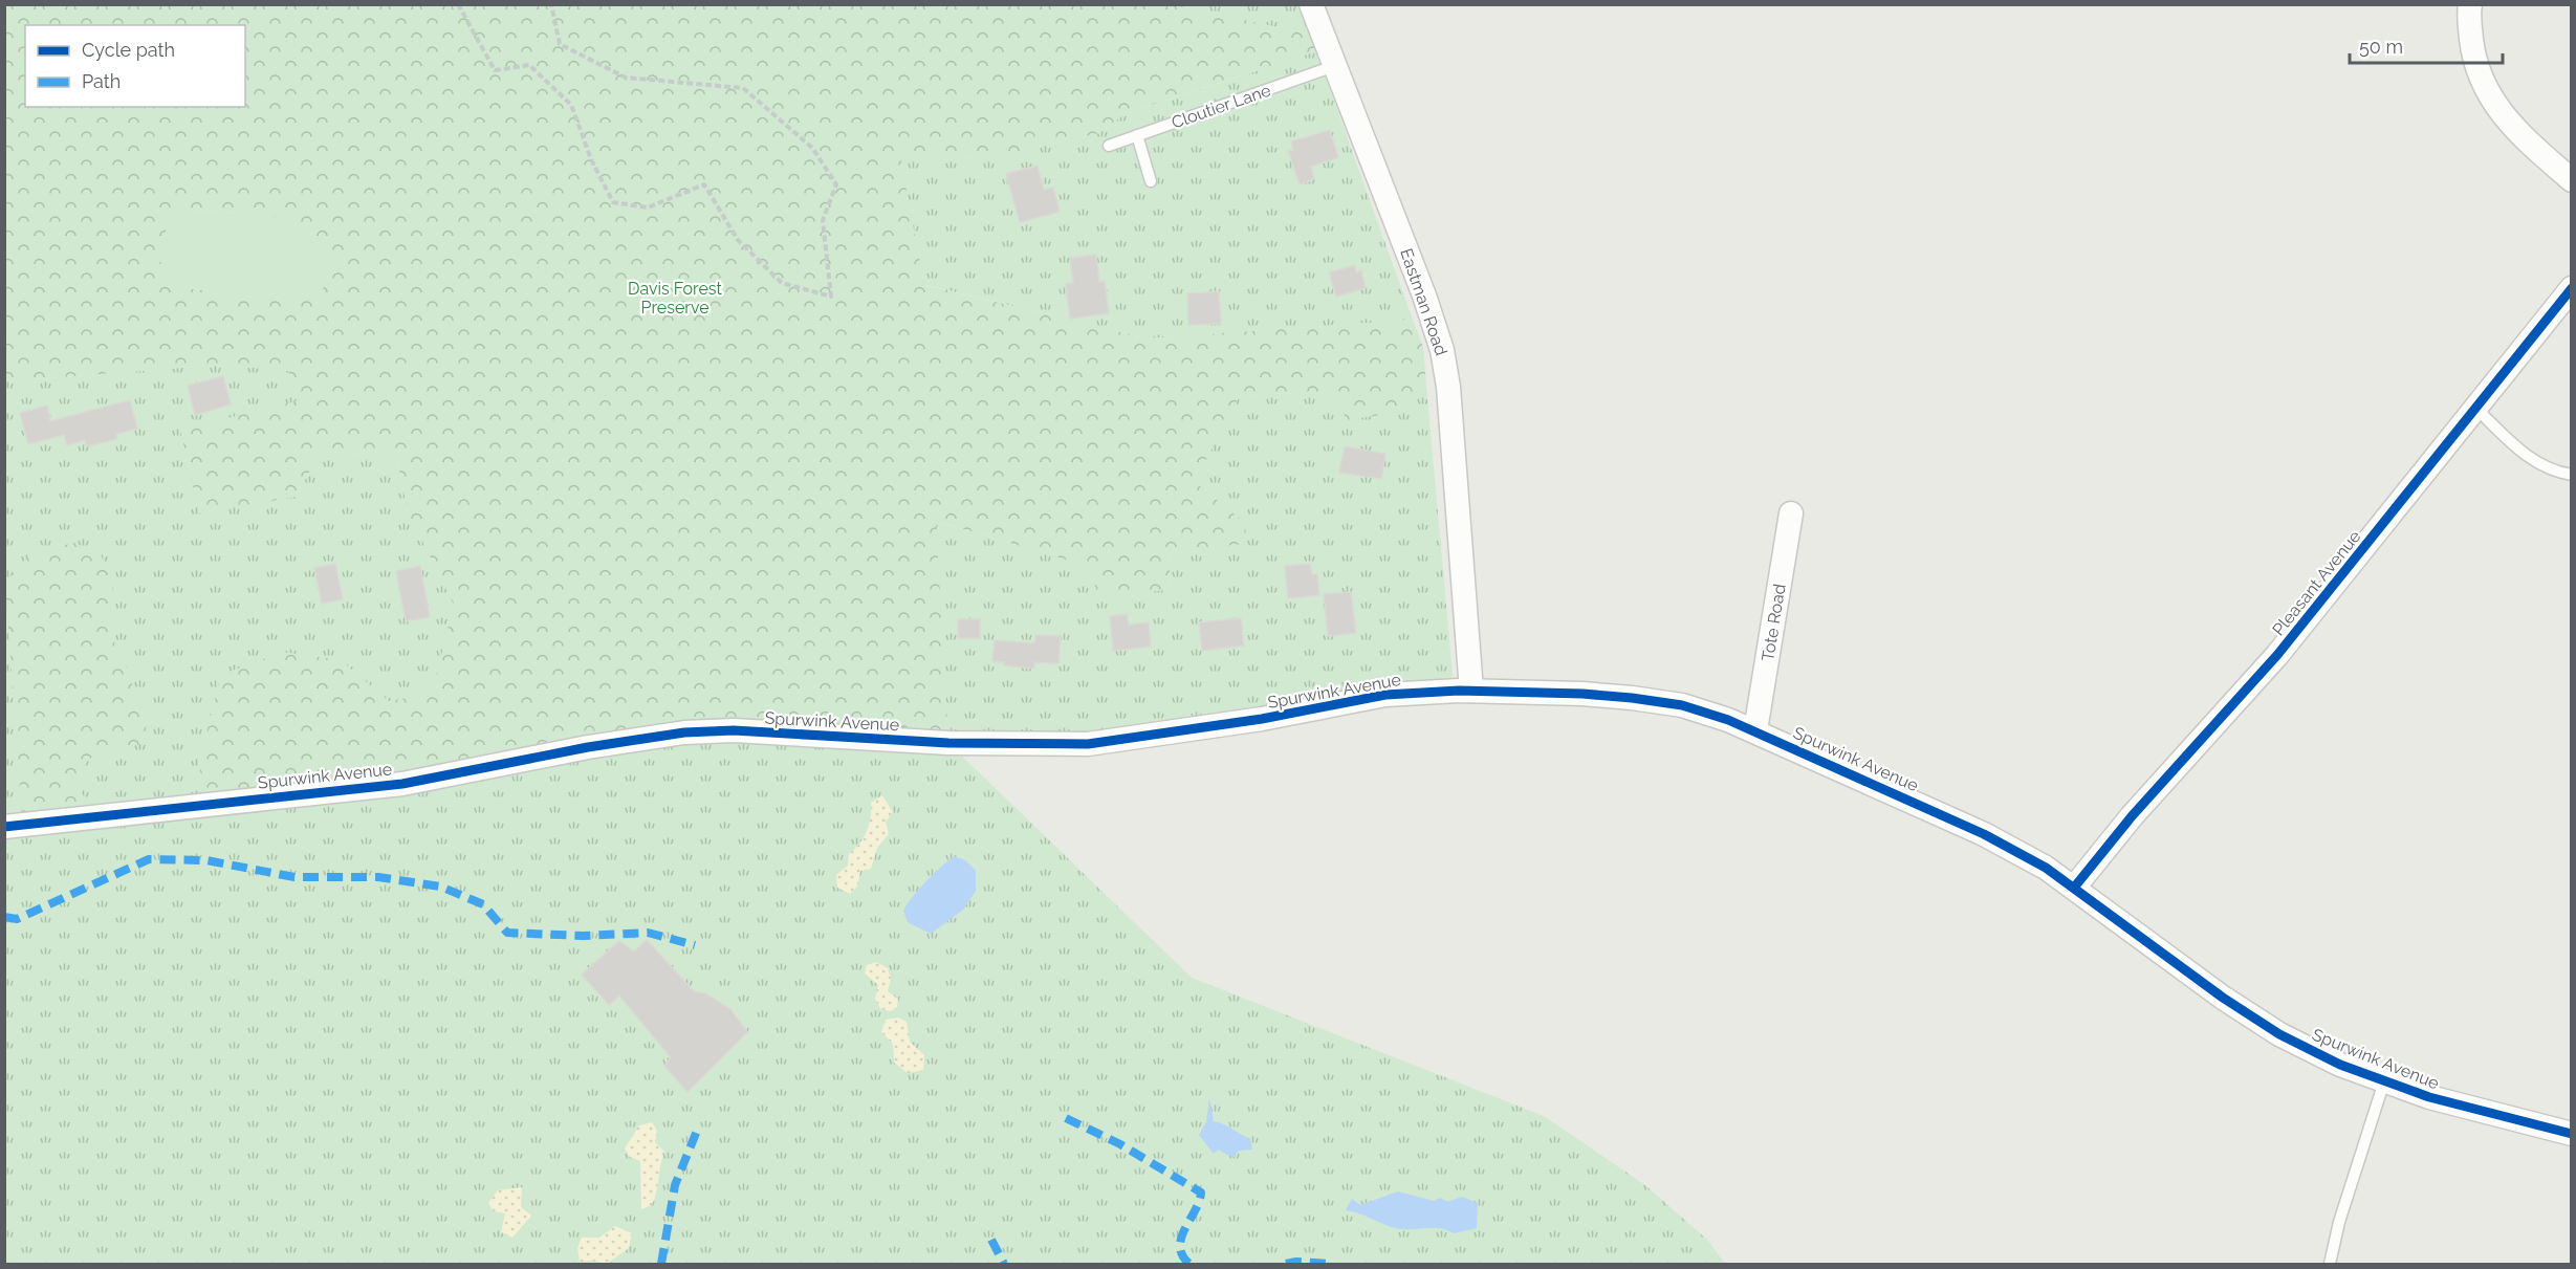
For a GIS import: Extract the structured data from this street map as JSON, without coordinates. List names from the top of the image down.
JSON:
{
  "streets": {
    "street": [
      "Eastman Road",
      "Pleasant Avenue",
      "Tote Road",
      "Spurwink Avenue"
    ],
    "lane": ["Cloutier Lane"]
  },
  "crossings": [
    ["Cloutier Lane", "Eastman Road"],
    ["Eastman Road", "Spurwink Avenue"],
    ["Pleasant Avenue", "Spurwink Avenue"],
    ["Tote Road", "Spurwink Avenue"]
  ],
  "parks": ["Davis Forest Preserve"],
  "legend": ["Cycle path", "Path"],
  "scale_bar": "50 m"
}
